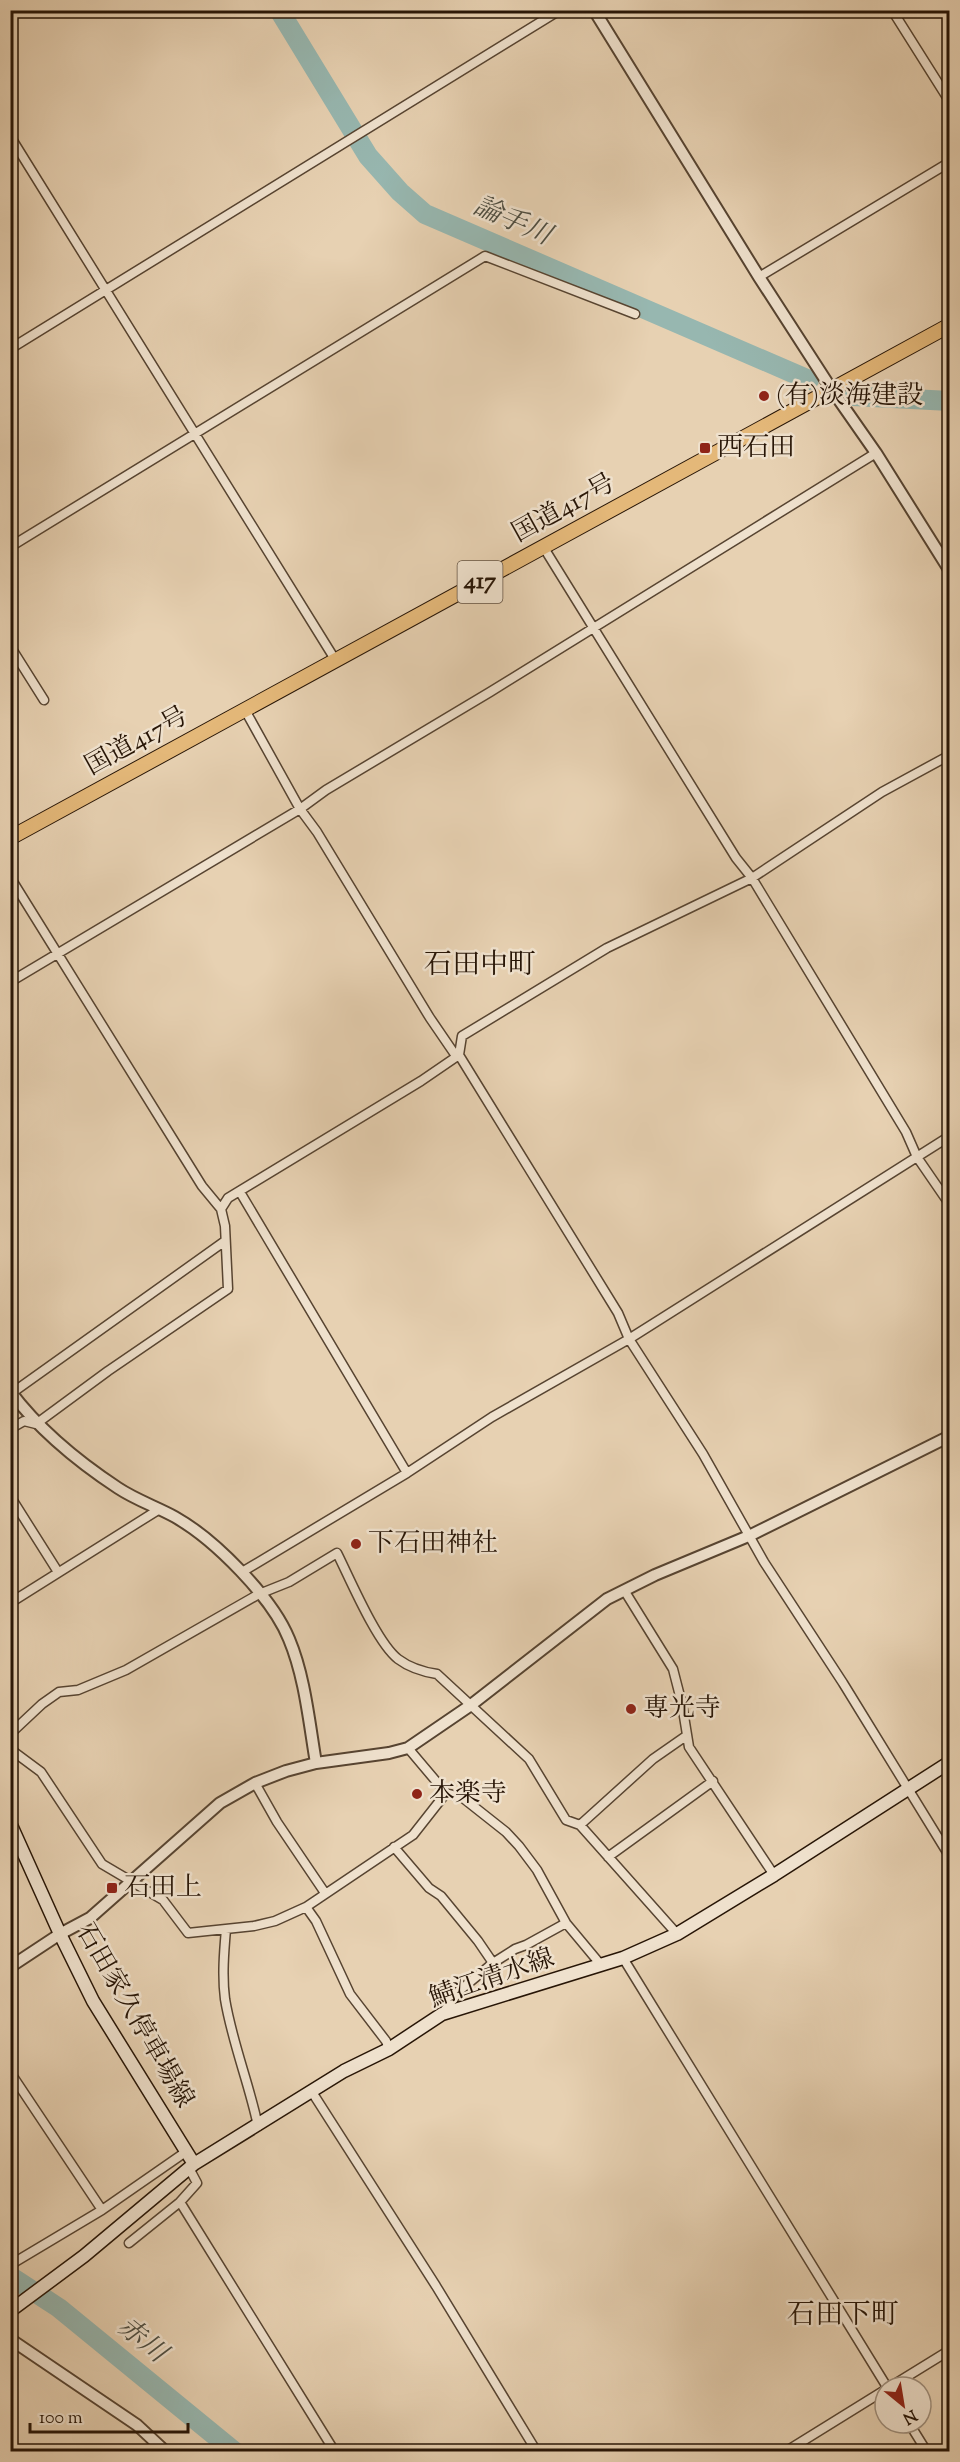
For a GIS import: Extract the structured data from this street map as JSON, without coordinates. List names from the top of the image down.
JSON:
{
  "streets": {
    "highway": ["国道417号", "417"],
    "main road": ["鯖江清水線", "石田家久停車場線"]
  },
  "crossings": [
    ["鯖江清水線", "石田家久停車場線"]
  ],
  "districts": ["石田中町", "石田下町"],
  "water": ["論手川", "赤川"],
  "places": {
    "other": [
      "(有)淡海建設",
      "下石田神社",
      "専光寺",
      "本楽寺"
    ],
    "transit": ["西石田", "石田上"]
  },
  "scale_bar": "100 m",
  "north": "bottom right"
}
